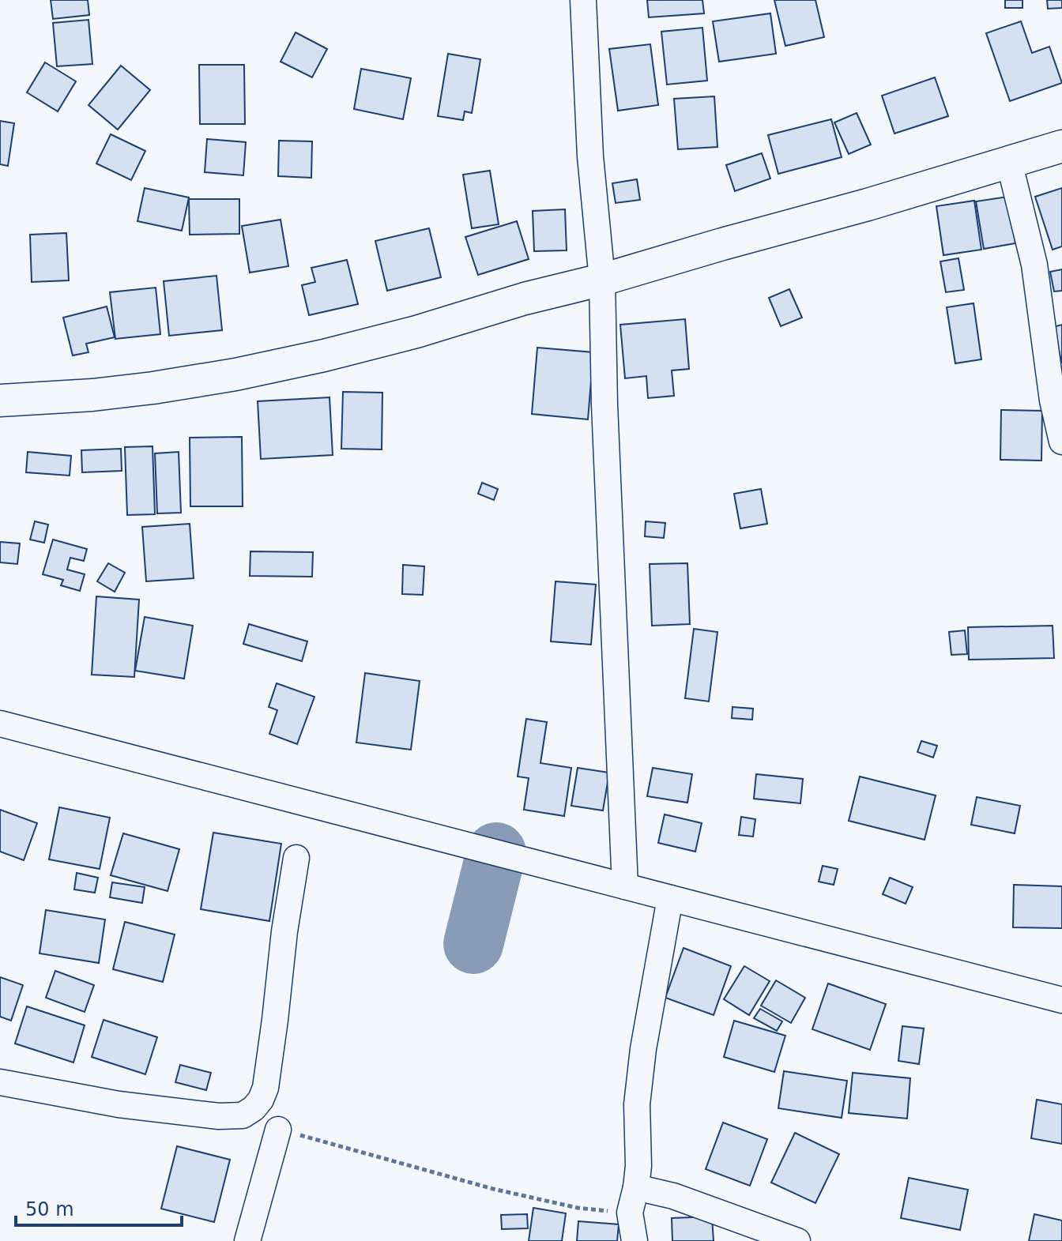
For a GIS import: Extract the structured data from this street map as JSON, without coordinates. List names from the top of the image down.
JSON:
{
  "scale_bar": "50 m"
}
